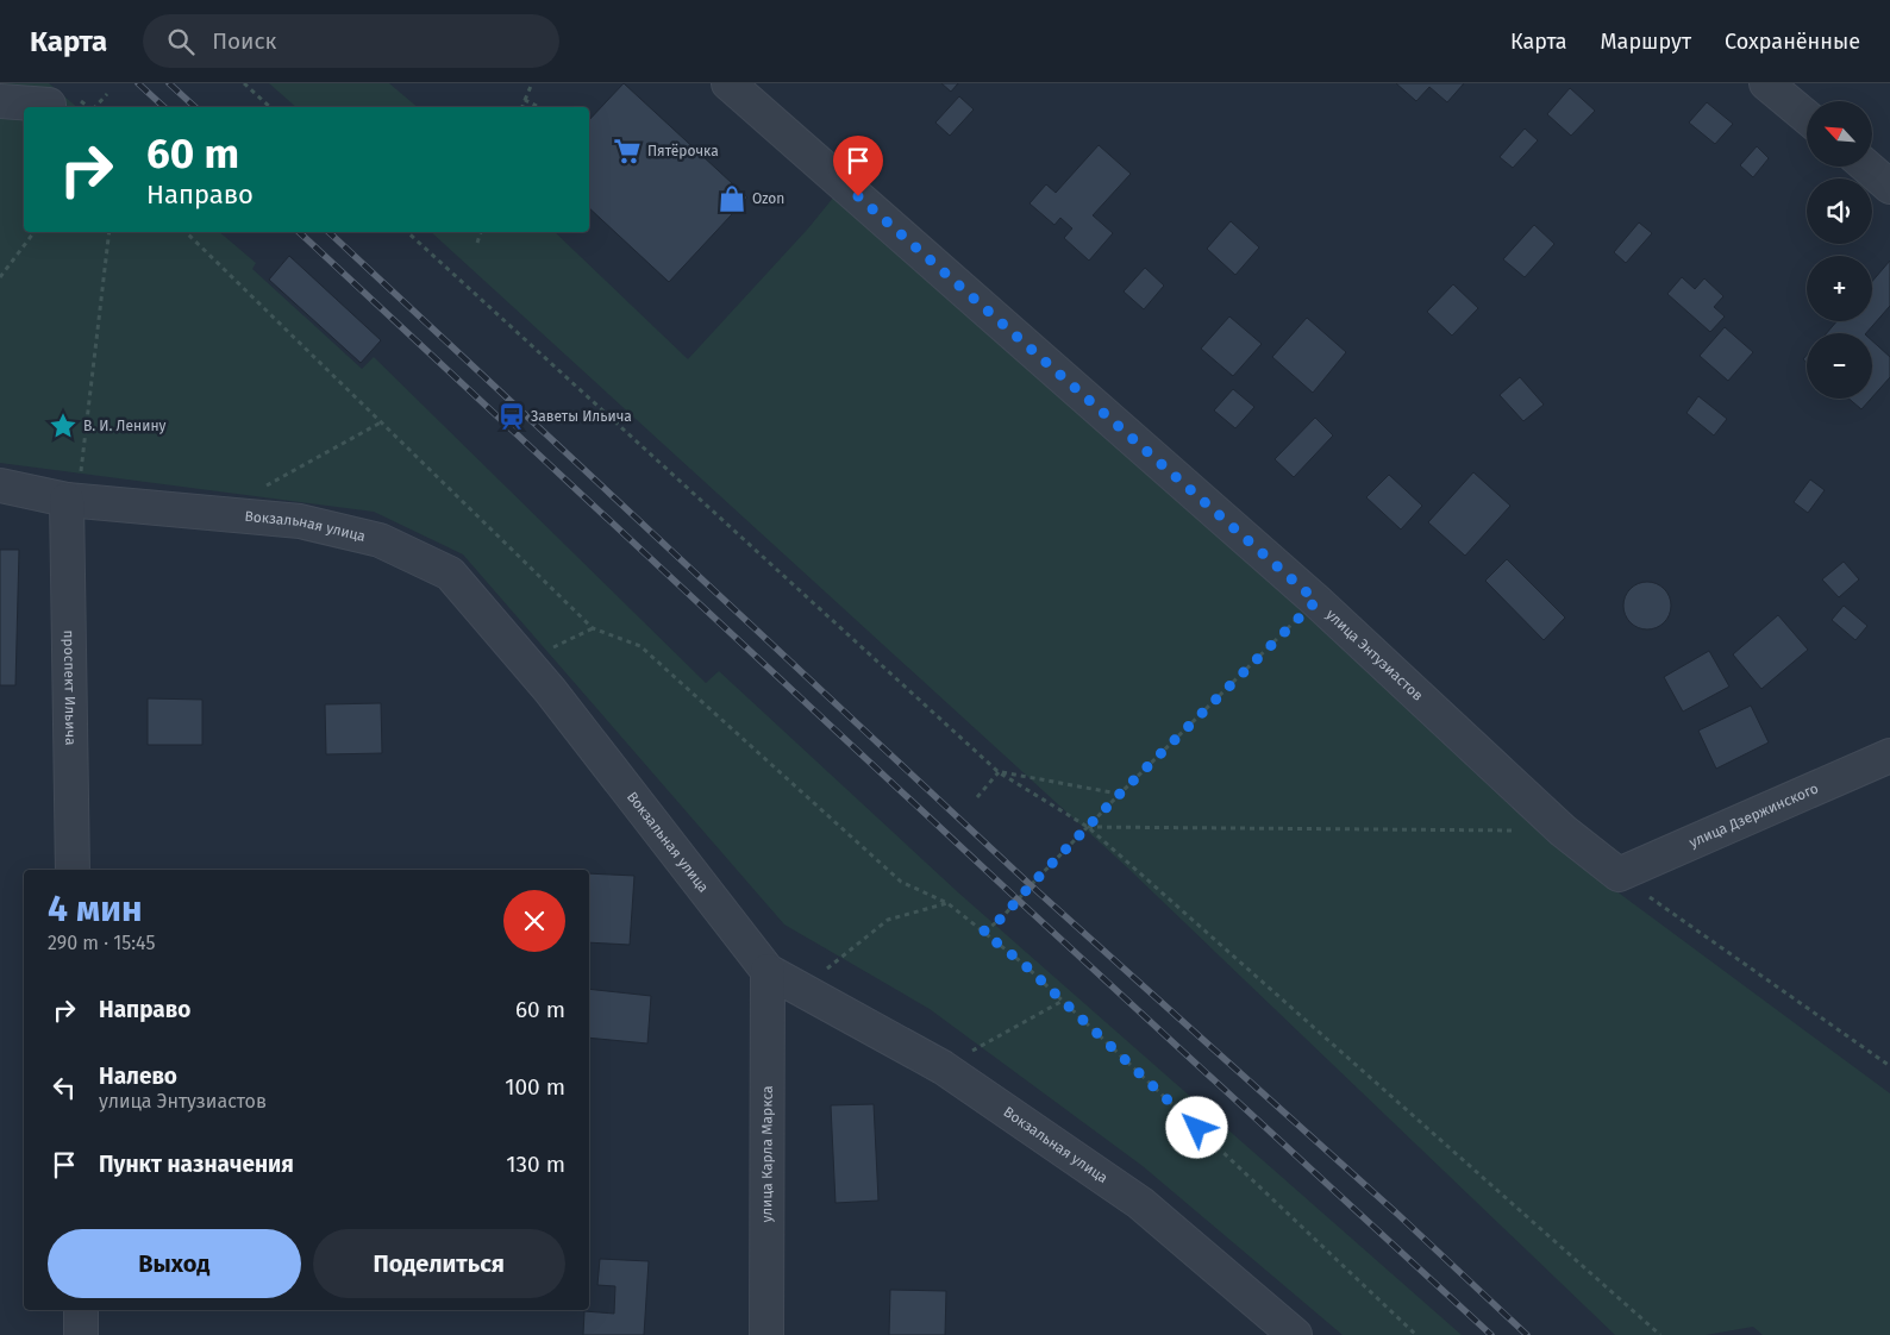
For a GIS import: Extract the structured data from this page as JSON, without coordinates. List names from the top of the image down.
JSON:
{
  "streets": {
    "street": [
      "Вокзальная улица",
      "улица Энтузиастов",
      "проспект Ильича",
      "улица Дзержинского",
      "улица Карла Маркса"
    ]
  },
  "crossings": [
    ["Вокзальная улица", "проспект Ильича"],
    ["Вокзальная улица", "улица Карла Маркса"],
    ["улица Энтузиастов", "улица Дзержинского"]
  ],
  "places": {
    "supermarket": ["Пятёрочка"],
    "shop": ["Ozon"],
    "station": ["Заветы Ильича"],
    "place": ["В. И. Ленину"]
  },
  "north": "top left",
  "page": {
    "header": "Карта",
    "search": "Поиск",
    "nav": ["Карта", "Маршрут", "Сохранённые"],
    "map_buttons": ["+", "−"],
    "turn": ["60 m", "Направо"],
    "heading": ["4 мин", "290 m · 15:45"],
    "list": [
      {
        "name": "Направо",
        "value": "60 m"
      },
      {
        "name": "Налево",
        "note": "улица Энтузиастов",
        "value": "100 m"
      },
      {
        "name": "Пункт назначения",
        "value": "130 m"
      }
    ],
    "buttons": ["Выход", "Поделиться"]
  }
}
